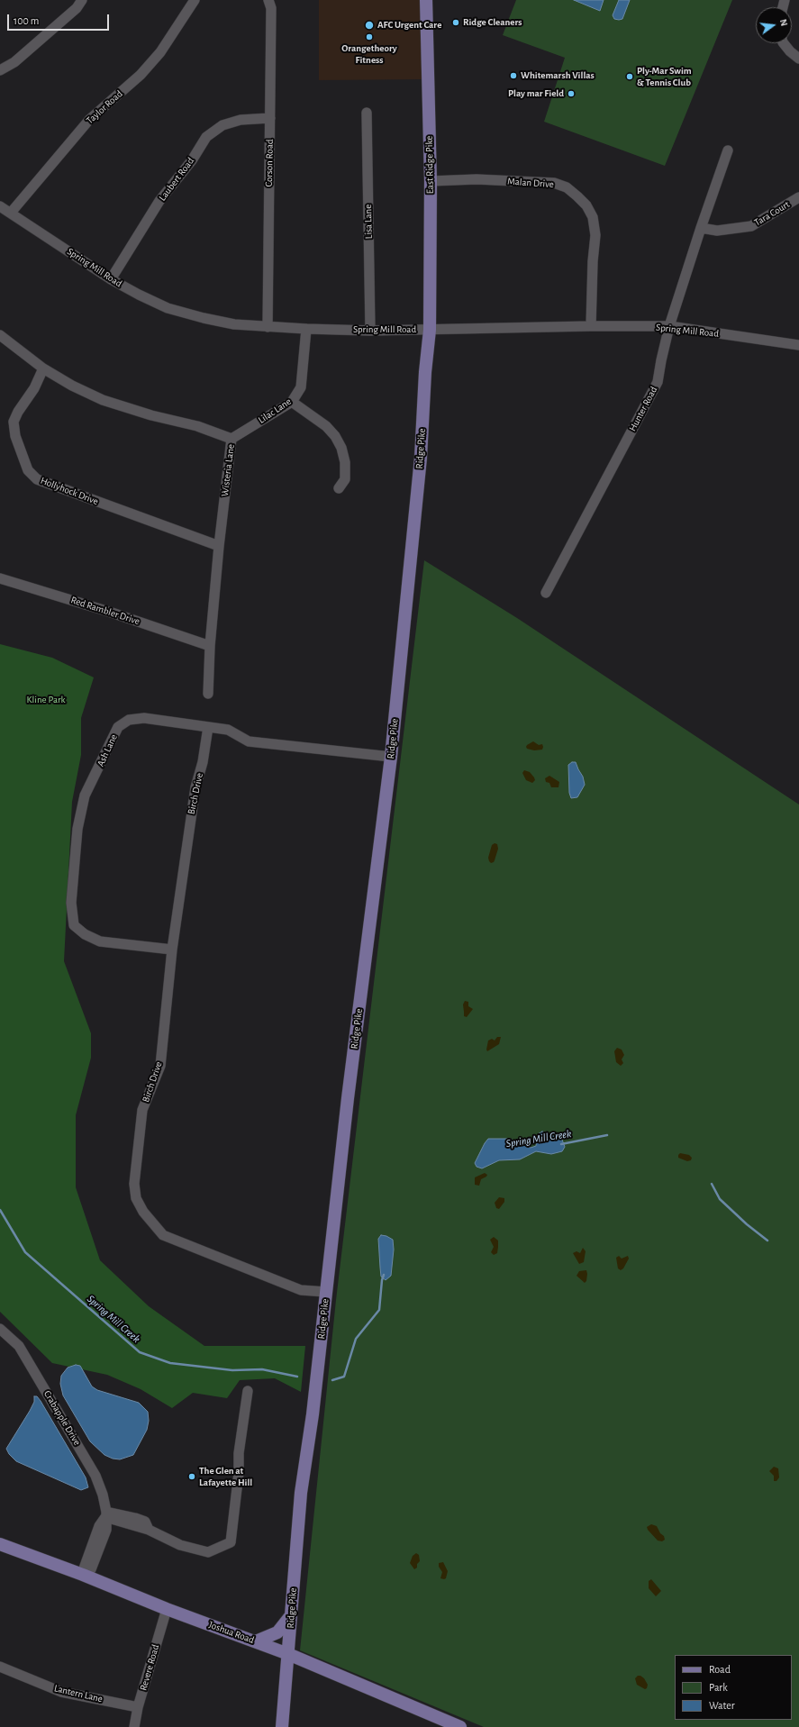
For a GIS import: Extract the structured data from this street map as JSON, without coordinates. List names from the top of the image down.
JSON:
{
  "streets": {
    "main road": ["East Ridge Pike", "Ridge Pike", "Joshua Road"],
    "street": [
      "Taylor Road",
      "Corson Road",
      "Laubert Road",
      "Malan Drive",
      "Tara Court",
      "Lisa Lane",
      "Spring Mill Road",
      "Hunter Road",
      "Lilac Lane",
      "Wisteria Lane",
      "Hollyhock Drive",
      "Red Rambler Drive",
      "Ash Lane",
      "Birch Drive",
      "Crabapple Drive",
      "Revere Road",
      "Lantern Lane"
    ]
  },
  "crossings": [
    ["Taylor Road", "Spring Mill Road"],
    ["Corson Road", "Laubert Road"],
    ["Corson Road", "Spring Mill Road"],
    ["East Ridge Pike", "Malan Drive"],
    ["East Ridge Pike", "Spring Mill Road"],
    ["East Ridge Pike", "Ridge Pike"],
    ["Laubert Road", "Spring Mill Road"],
    ["Malan Drive", "Spring Mill Road"],
    ["Tara Court", "Hunter Road"],
    ["Lisa Lane", "Spring Mill Road"],
    ["Spring Mill Road", "Hunter Road"],
    ["Spring Mill Road", "Lilac Lane"],
    ["Spring Mill Road", "Ridge Pike"],
    ["Lilac Lane", "Wisteria Lane"],
    ["Ridge Pike", "Ash Lane"],
    ["Ridge Pike", "Birch Drive"],
    ["Ridge Pike", "Joshua Road"],
    ["Wisteria Lane", "Hollyhock Drive"],
    ["Wisteria Lane", "Red Rambler Drive"],
    ["Ash Lane", "Birch Drive"],
    ["Crabapple Drive", "Joshua Road"],
    ["Joshua Road", "Revere Road"],
    ["Revere Road", "Lantern Lane"]
  ],
  "water": ["Spring Mill Creek"],
  "parks": ["Kline Park"],
  "places": [
    "Ridge Cleaners",
    "AFC Urgent Care",
    "Orangetheory Fitness",
    "Whitemarsh Villas",
    "Ply-Mar Swim & Tennis Club",
    "Play mar Field",
    "The Glen at Lafayette Hill"
  ],
  "legend": ["Road", "Park", "Water"],
  "scale_bar": "100 m",
  "north": "right"
}
